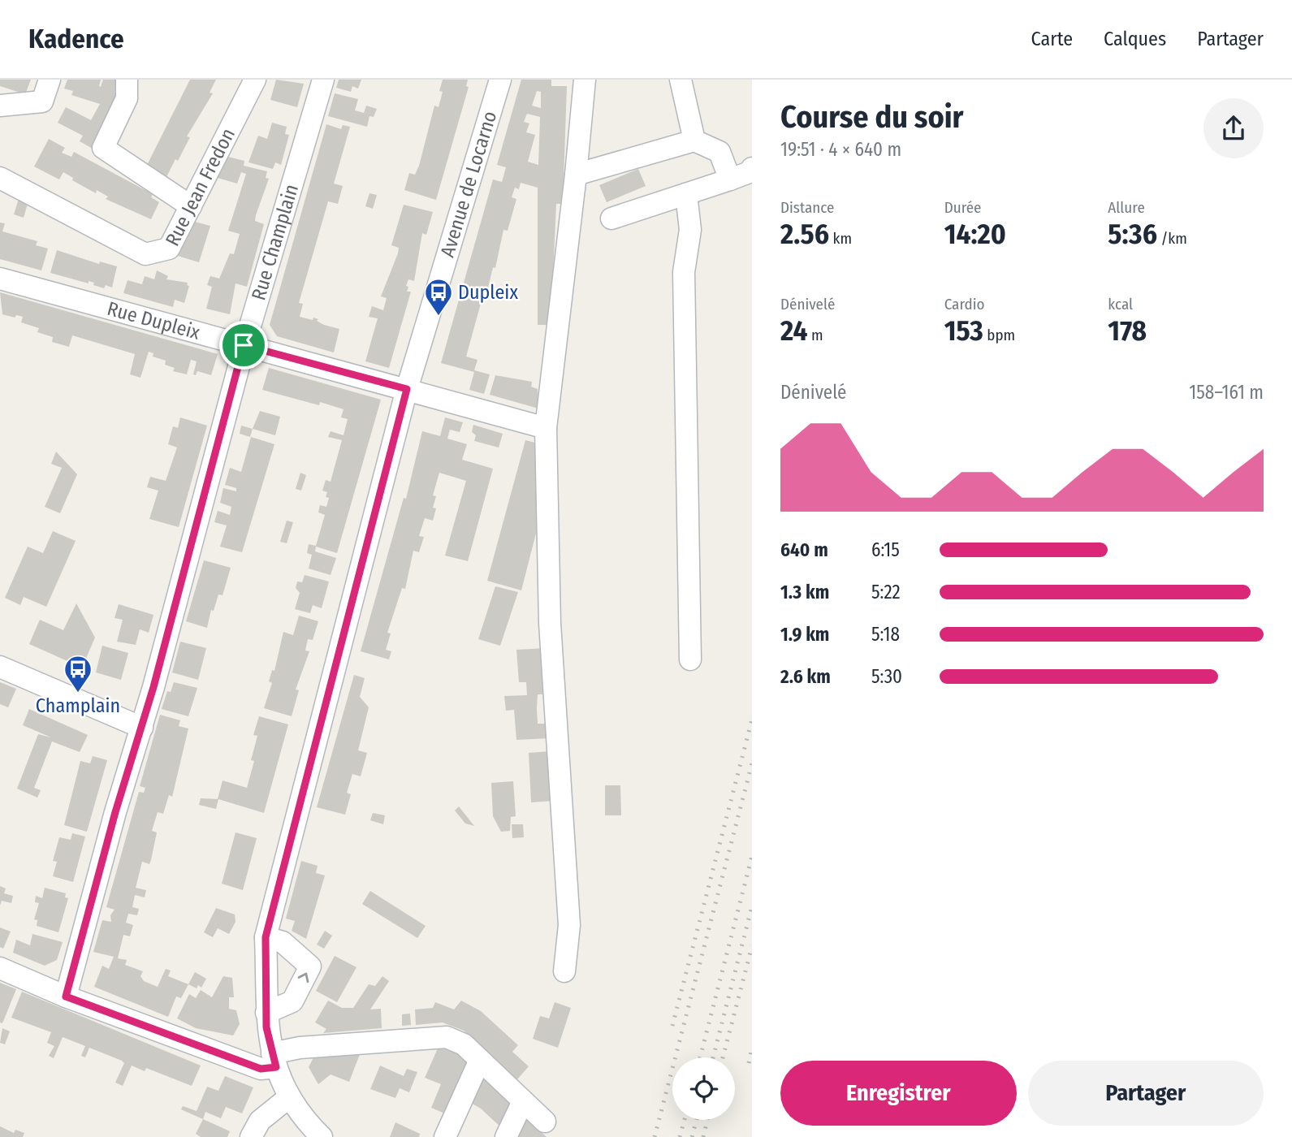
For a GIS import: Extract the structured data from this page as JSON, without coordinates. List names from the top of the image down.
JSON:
{
  "streets": {
    "street": [
      "Avenue de Locarno",
      "Rue Jean Fredon",
      "Rue Champlain",
      "Rue Dupleix"
    ]
  },
  "crossings": [
    ["Avenue de Locarno", "Rue Dupleix"],
    ["Rue Champlain", "Rue Dupleix"]
  ],
  "places": {
    "bus stop": ["Dupleix", "Champlain"]
  },
  "page": {
    "header": "Kadence",
    "nav": ["Carte", "Calques", "Partager"],
    "heading": ["Course du soir", "19:51 · 4 × 640 m"],
    "stats": [
      ["Distance", "2.56 km"],
      ["Durée", "14:20"],
      ["Allure", "5:36 /km"],
      ["Dénivelé", "24 m"],
      ["Cardio", "153 bpm"],
      ["kcal", "178"]
    ],
    "chart": ["Dénivelé", "158–161 m"],
    "list": [
      {
        "name": "640 m",
        "note": "6:15"
      },
      {
        "name": "1.3 km",
        "note": "5:22"
      },
      {
        "name": "1.9 km",
        "note": "5:18"
      },
      {
        "name": "2.6 km",
        "note": "5:30"
      }
    ],
    "buttons": ["Enregistrer", "Partager"]
  }
}
